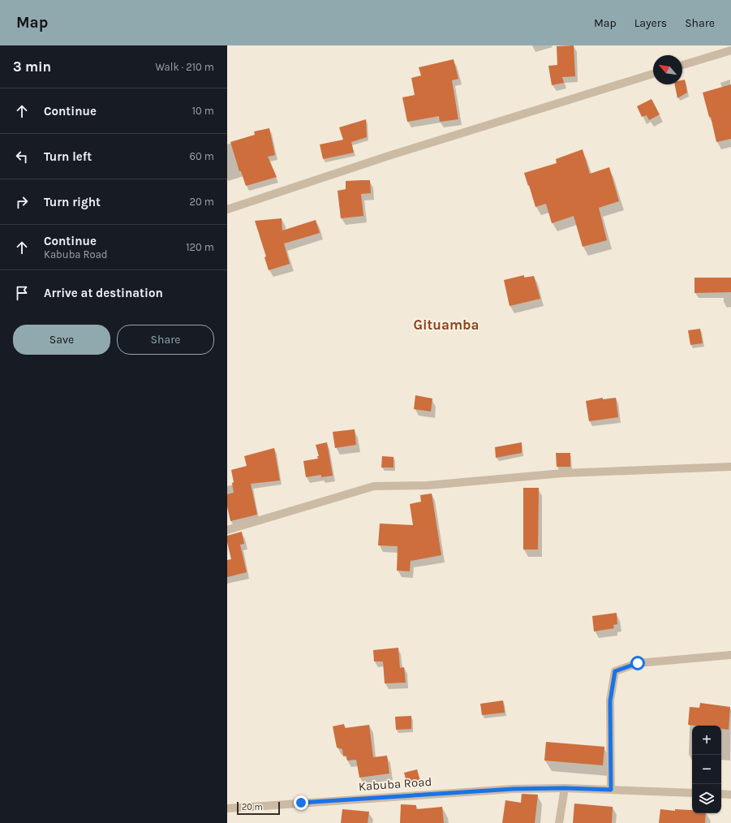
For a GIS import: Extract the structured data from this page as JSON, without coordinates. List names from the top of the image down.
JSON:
{
  "streets": {
    "street": ["Kabuba Road"]
  },
  "districts": ["Gituamba"],
  "scale_bar": "20 m",
  "north": "top left",
  "page": {
    "header": "Map",
    "nav": ["Map", "Layers", "Share"],
    "heading": ["3 min", "Walk · 210 m"],
    "list": [
      ["Continue", "10 m"],
      ["Turn left", "60 m"],
      ["Turn right", "20 m"],
      ["Continue", "Kabuba Road", "120 m"],
      "Arrive at destination"
    ],
    "buttons": ["Save", "Share"],
    "map_buttons": ["+", "−"],
    "scale": "20 m"
  }
}
